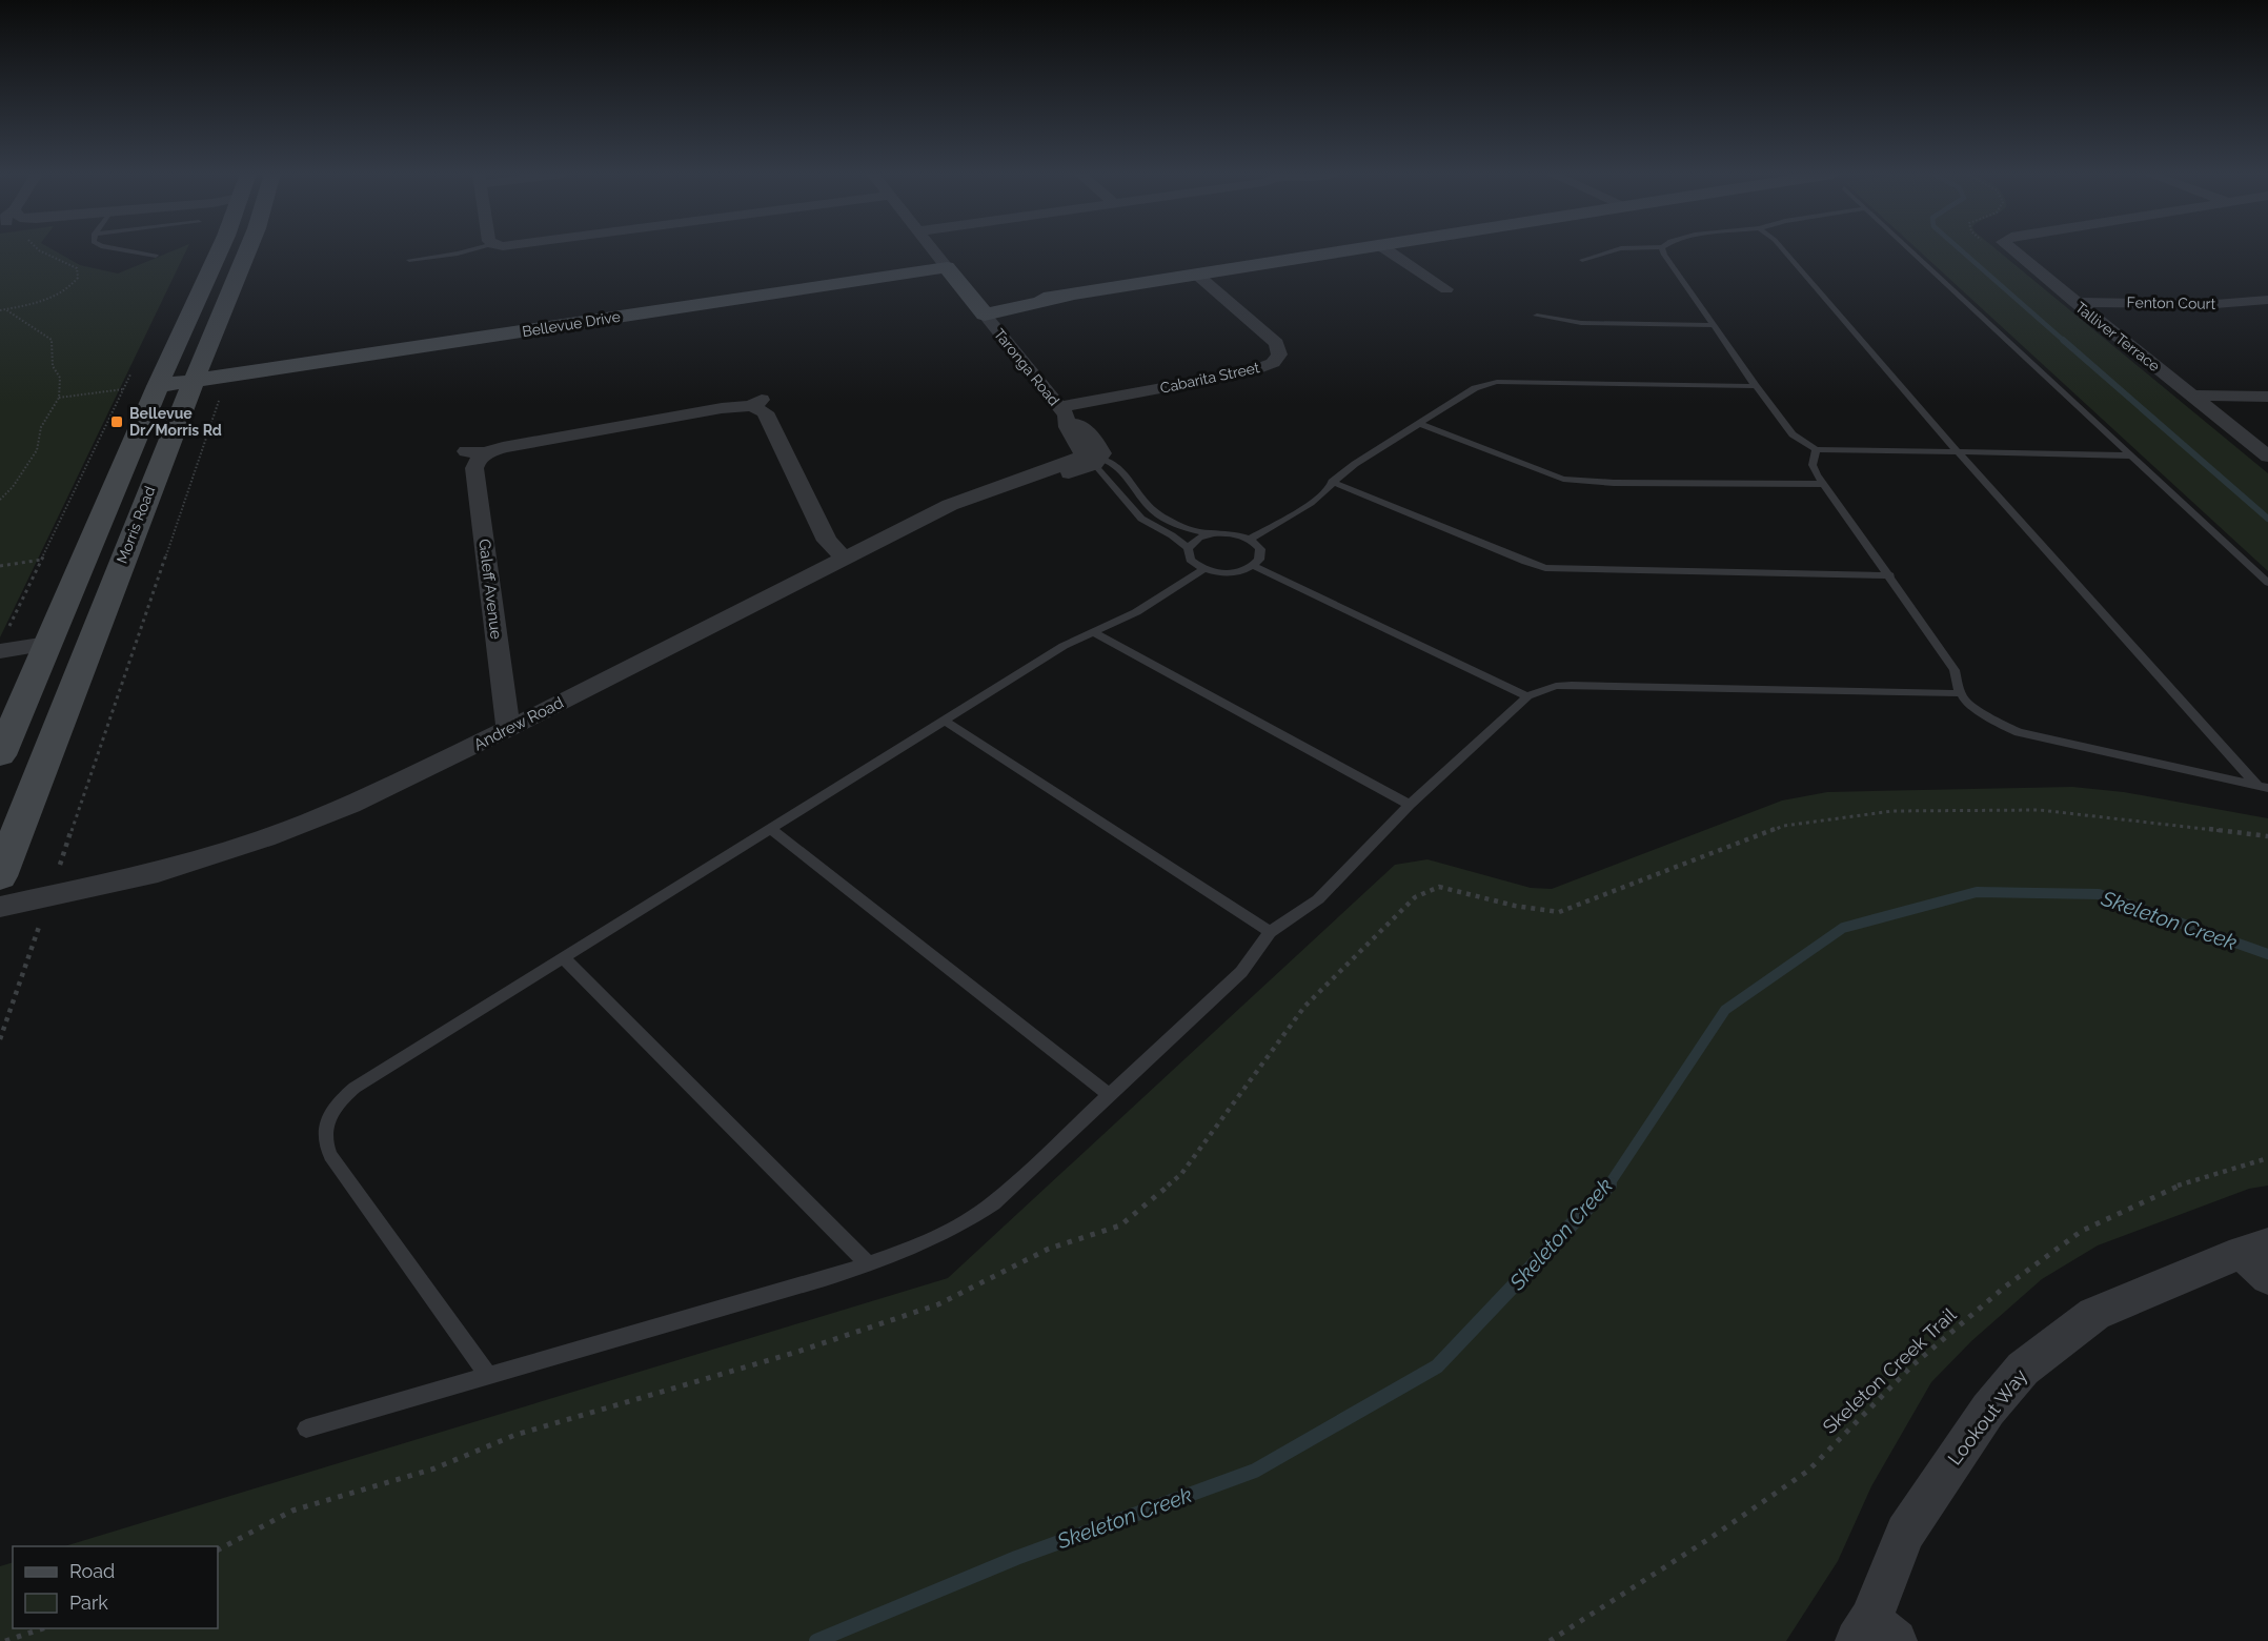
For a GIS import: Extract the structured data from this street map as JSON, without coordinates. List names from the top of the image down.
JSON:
{
  "streets": {
    "street": [
      "Fenton Court",
      "Bellevue Drive",
      "Talliver Terrace",
      "Taronga Road",
      "Cabarita Street",
      "Morris Road",
      "Galeff Avenue",
      "Andrew Road",
      "Lookout Way"
    ],
    "path": ["Skeleton Creek Trail"]
  },
  "crossings": [
    ["Fenton Court", "Talliver Terrace"],
    ["Bellevue Drive", "Morris Road"],
    ["Taronga Road", "Cabarita Street"],
    ["Taronga Road", "Andrew Road"],
    ["Galeff Avenue", "Andrew Road"]
  ],
  "water": ["Skeleton Creek"],
  "places": {
    "transit": ["Bellevue Dr/Morris Rd"]
  },
  "legend": ["Road", "Park"]
}
